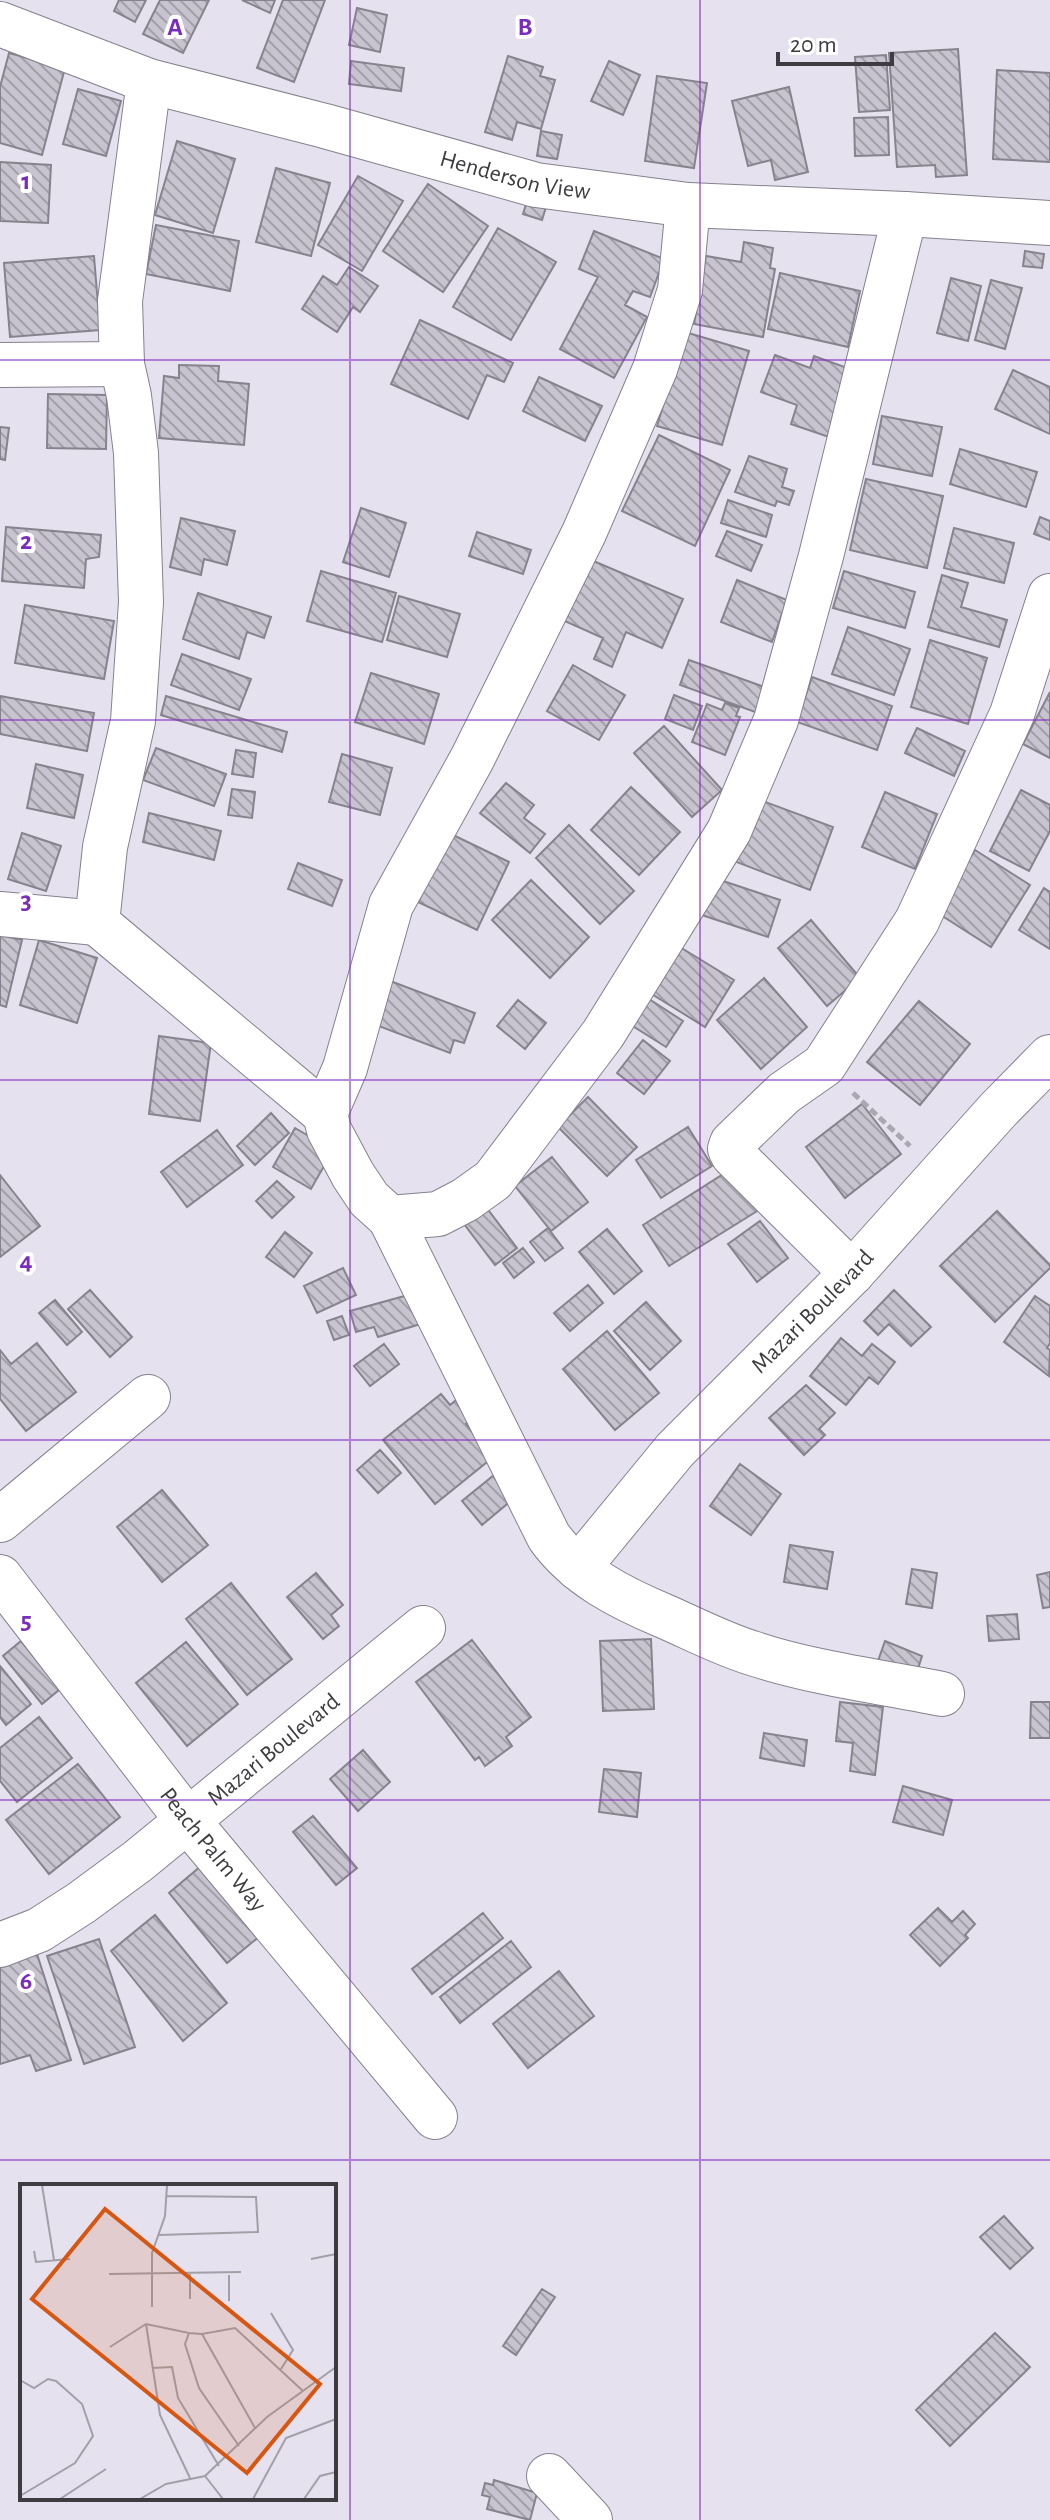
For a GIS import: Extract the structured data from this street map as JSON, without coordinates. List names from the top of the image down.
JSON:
{
  "streets": {
    "street": ["Henderson View", "Mazari Boulevard", "Peach Palm Way"]
  },
  "crossings": [
    ["Mazari Boulevard", "Peach Palm Way"]
  ],
  "scale_bar": "20 m",
  "grid": {
    "columns": ["A", "B"],
    "rows": [
      "1",
      "2",
      "3",
      "4",
      "5",
      "6"
    ]
  }
}
